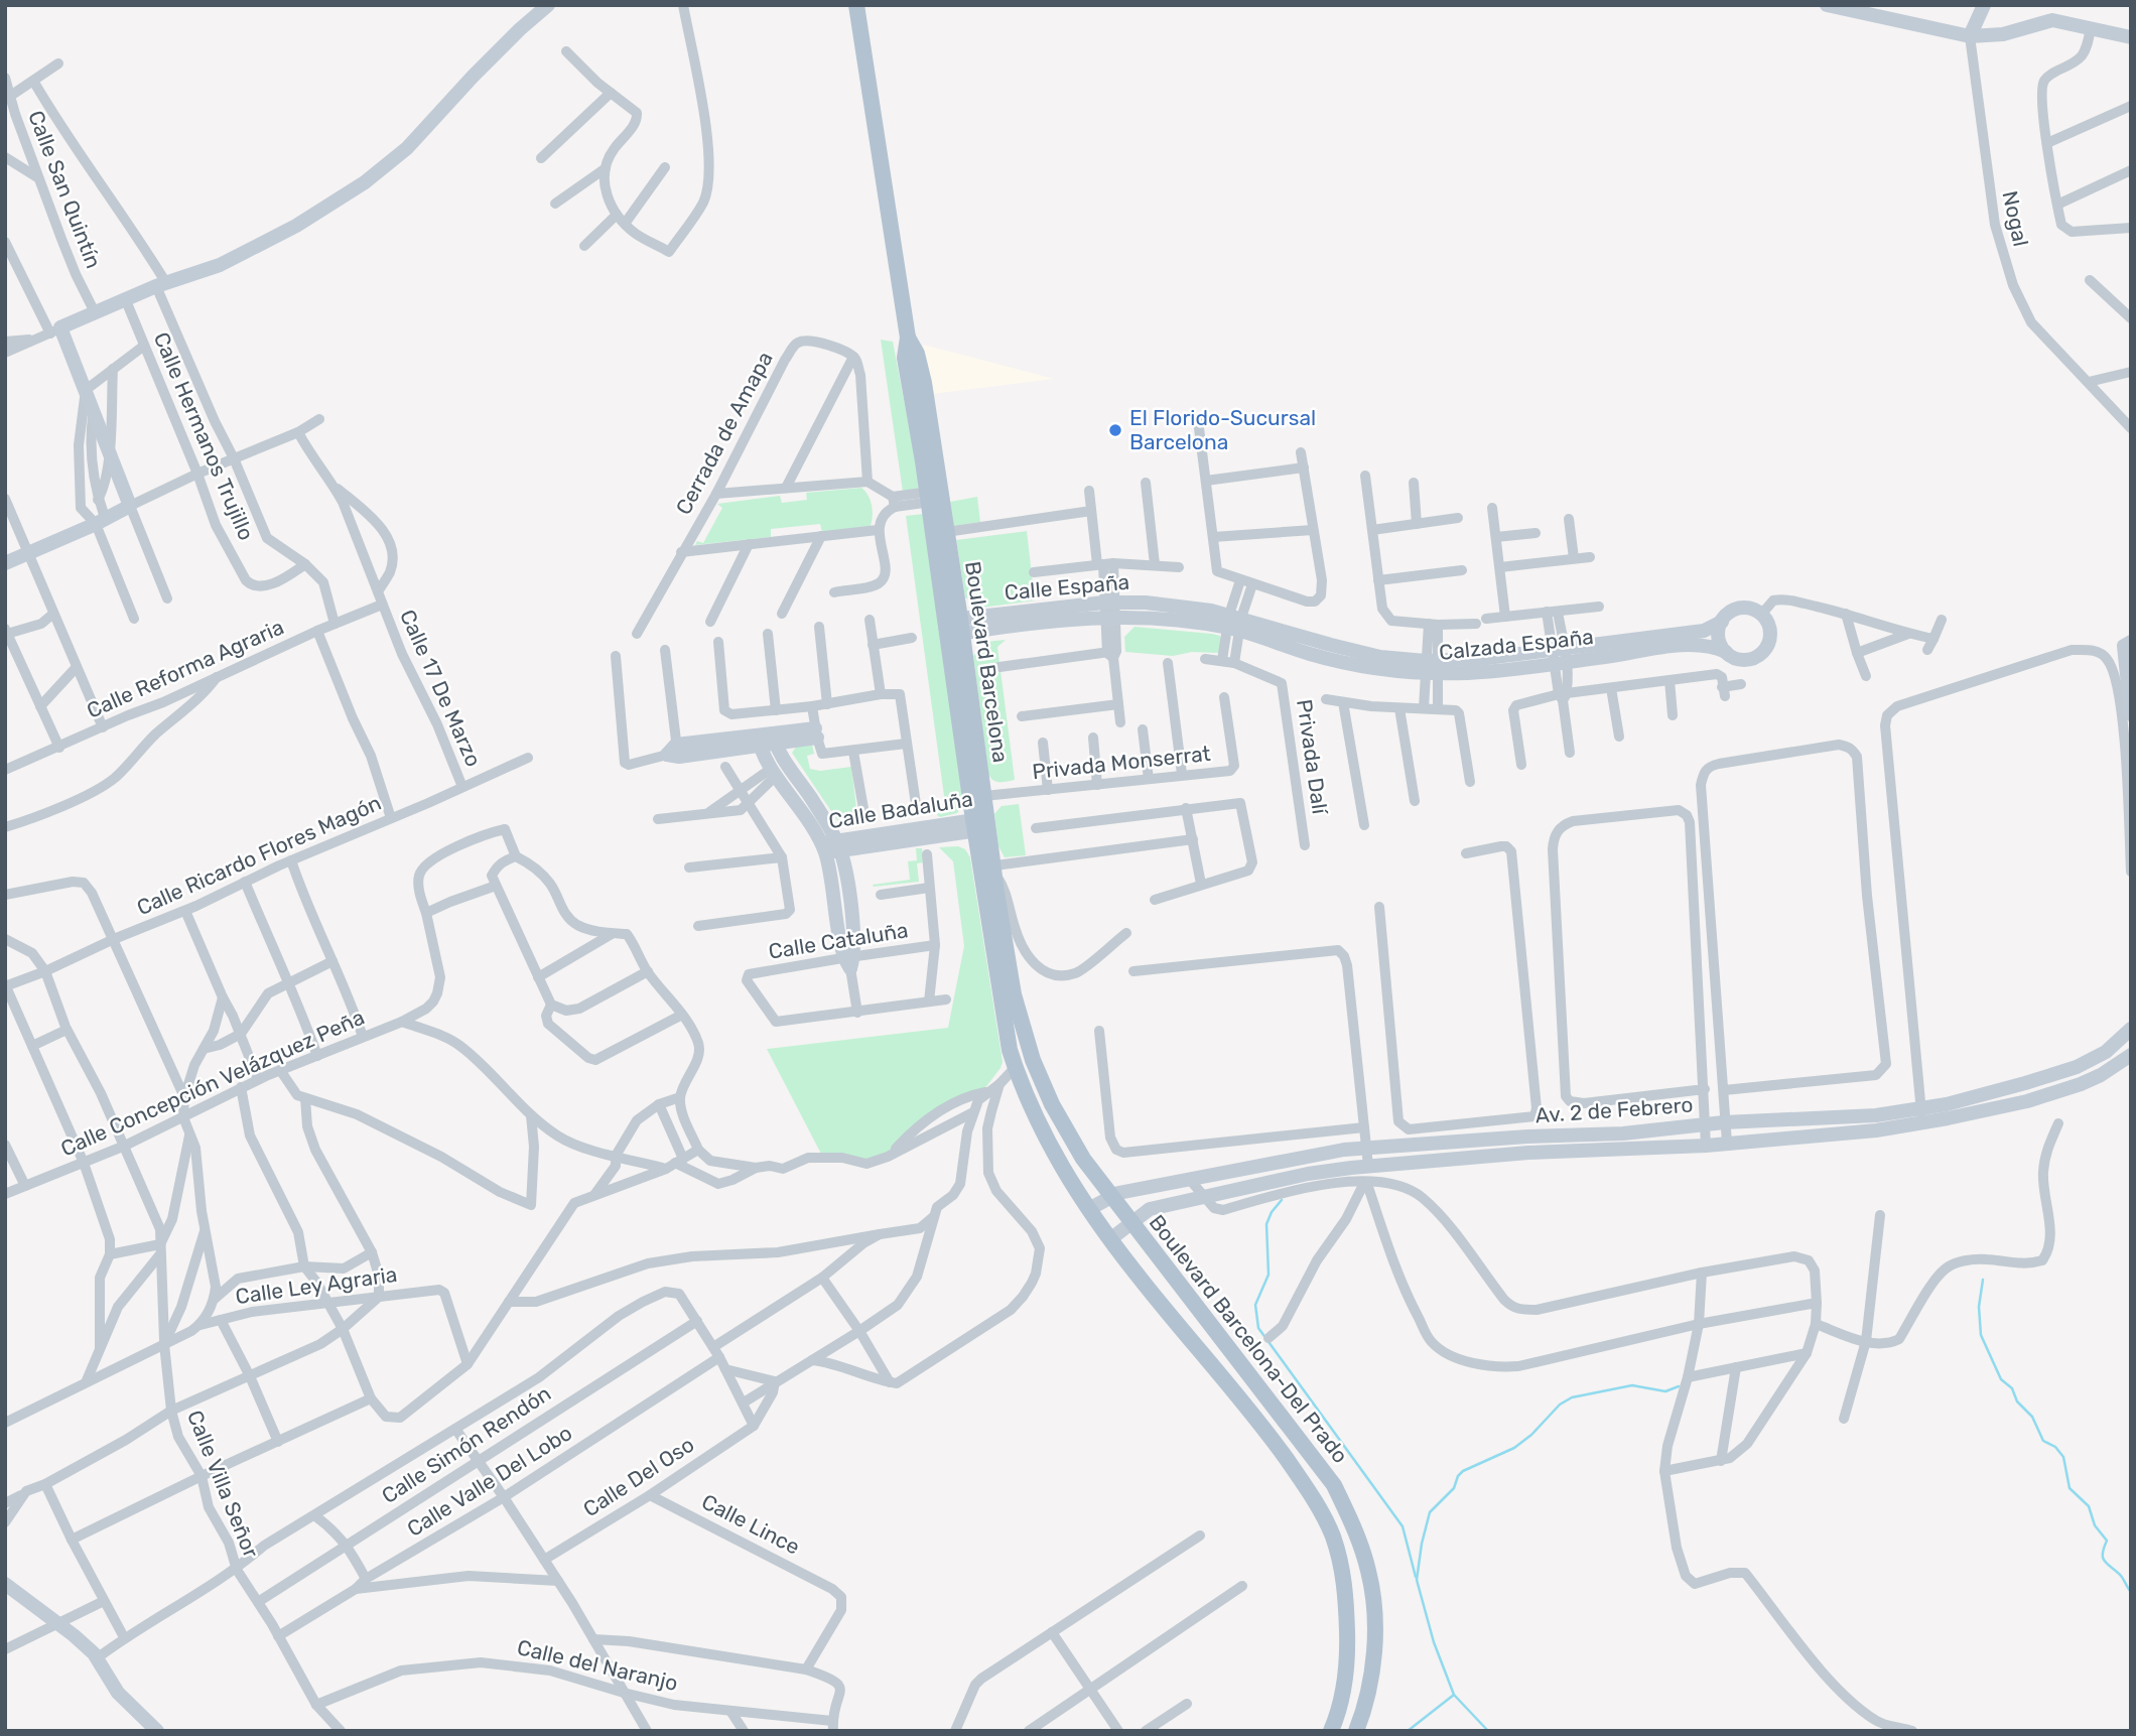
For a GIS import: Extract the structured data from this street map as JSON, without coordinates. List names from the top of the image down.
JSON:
{
  "streets": {
    "main road": ["Boulevard Barcelona", "Boulevard Barcelona-Del Prado"],
    "street": [
      "Calle San Quintín",
      "Nogal",
      "Cerrada de Amapa",
      "Calle Hermanos Trujillo",
      "Calle España",
      "Calzada España",
      "Calle Reforma Agraria",
      "Calle 17 De Marzo",
      "Privada Dalí",
      "Privada Monserrat",
      "Calle Badaluña",
      "Calle Ricardo Flores Magón",
      "Calle Cataluña",
      "Calle Concepción Velázquez Peña",
      "Av. 2 de Febrero",
      "Calle Ley Agraria",
      "Calle Simón Rendón",
      "Calle Del Oso",
      "Calle Valle Del Lobo",
      "Calle Villa Señor",
      "Calle Lince",
      "Calle del Naranjo"
    ]
  },
  "crossings": [
    ["Calle España", "Calzada España"],
    ["Calle España", "Boulevard Barcelona"],
    ["Boulevard Barcelona", "Privada Monserrat"],
    ["Boulevard Barcelona", "Calle Badaluña"],
    ["Boulevard Barcelona", "Boulevard Barcelona-Del Prado"],
    ["Calle Reforma Agraria", "Calle 17 De Marzo"],
    ["Calle 17 De Marzo", "Calle Ricardo Flores Magón"],
    ["Av. 2 de Febrero", "Boulevard Barcelona-Del Prado"],
    ["Calle Simón Rendón", "Calle Villa Señor"],
    ["Calle Del Oso", "Calle Lince"],
    ["Calle Valle Del Lobo", "Calle Villa Señor"],
    ["Calle Villa Señor", "Calle del Naranjo"]
  ],
  "places": ["El Florido-Sucursal Barcelona"]
}
